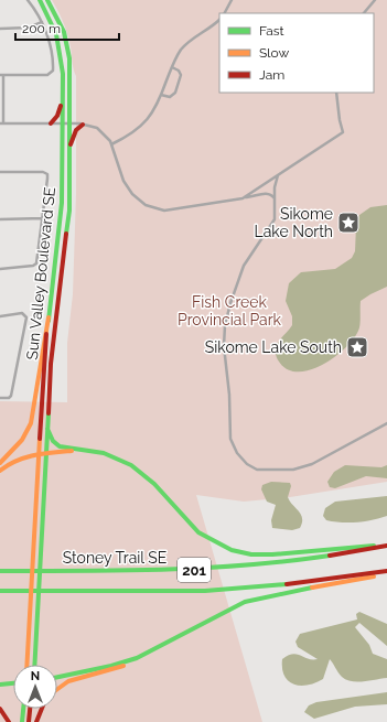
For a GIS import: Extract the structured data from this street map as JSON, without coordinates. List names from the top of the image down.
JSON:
{
  "streets": {
    "main road": ["Sun Valley Boulevard SE", "Stoney Trail SE", "201"]
  },
  "parks": ["Fish Creek Provincial Park"],
  "places": {
    "place": ["Sikome Lake North", "Sikome Lake South"]
  },
  "legend": ["Fast", "Slow", "Jam"],
  "scale_bar": "200 m",
  "north": "top"
}
